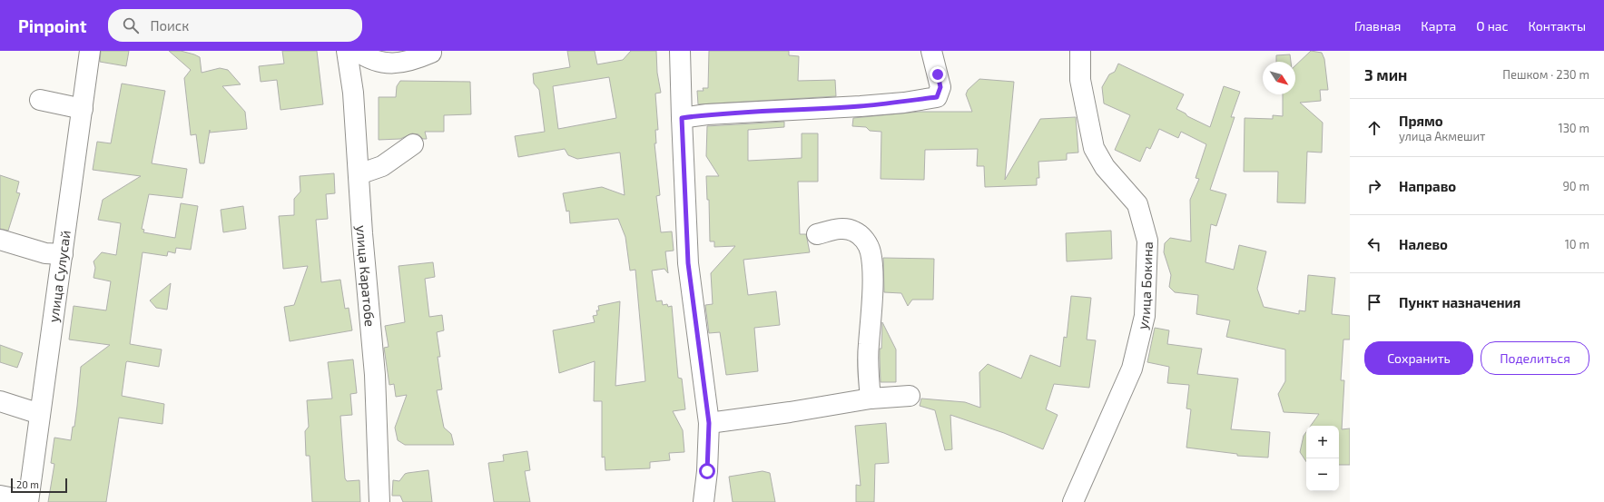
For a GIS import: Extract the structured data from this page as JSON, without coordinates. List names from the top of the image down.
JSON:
{
  "streets": {
    "street": ["улица Каратобе", "улица Сулусай", "улица Бокина"]
  },
  "scale_bar": "20 m",
  "north": "bottom right",
  "page": {
    "header": "Pinpoint",
    "search": "Поиск",
    "nav": [
      "Главная",
      "Карта",
      "О нас",
      "Контакты"
    ],
    "heading": ["3 мин", "Пешком · 230 m"],
    "list": [
      ["Прямо", "улица Акмешит", "130 m"],
      ["Направо", "90 m"],
      ["Налево", "10 m"],
      "Пункт назначения"
    ],
    "buttons": ["Сохранить", "Поделиться"],
    "map_buttons": ["+", "−"],
    "scale": "20 m"
  }
}
